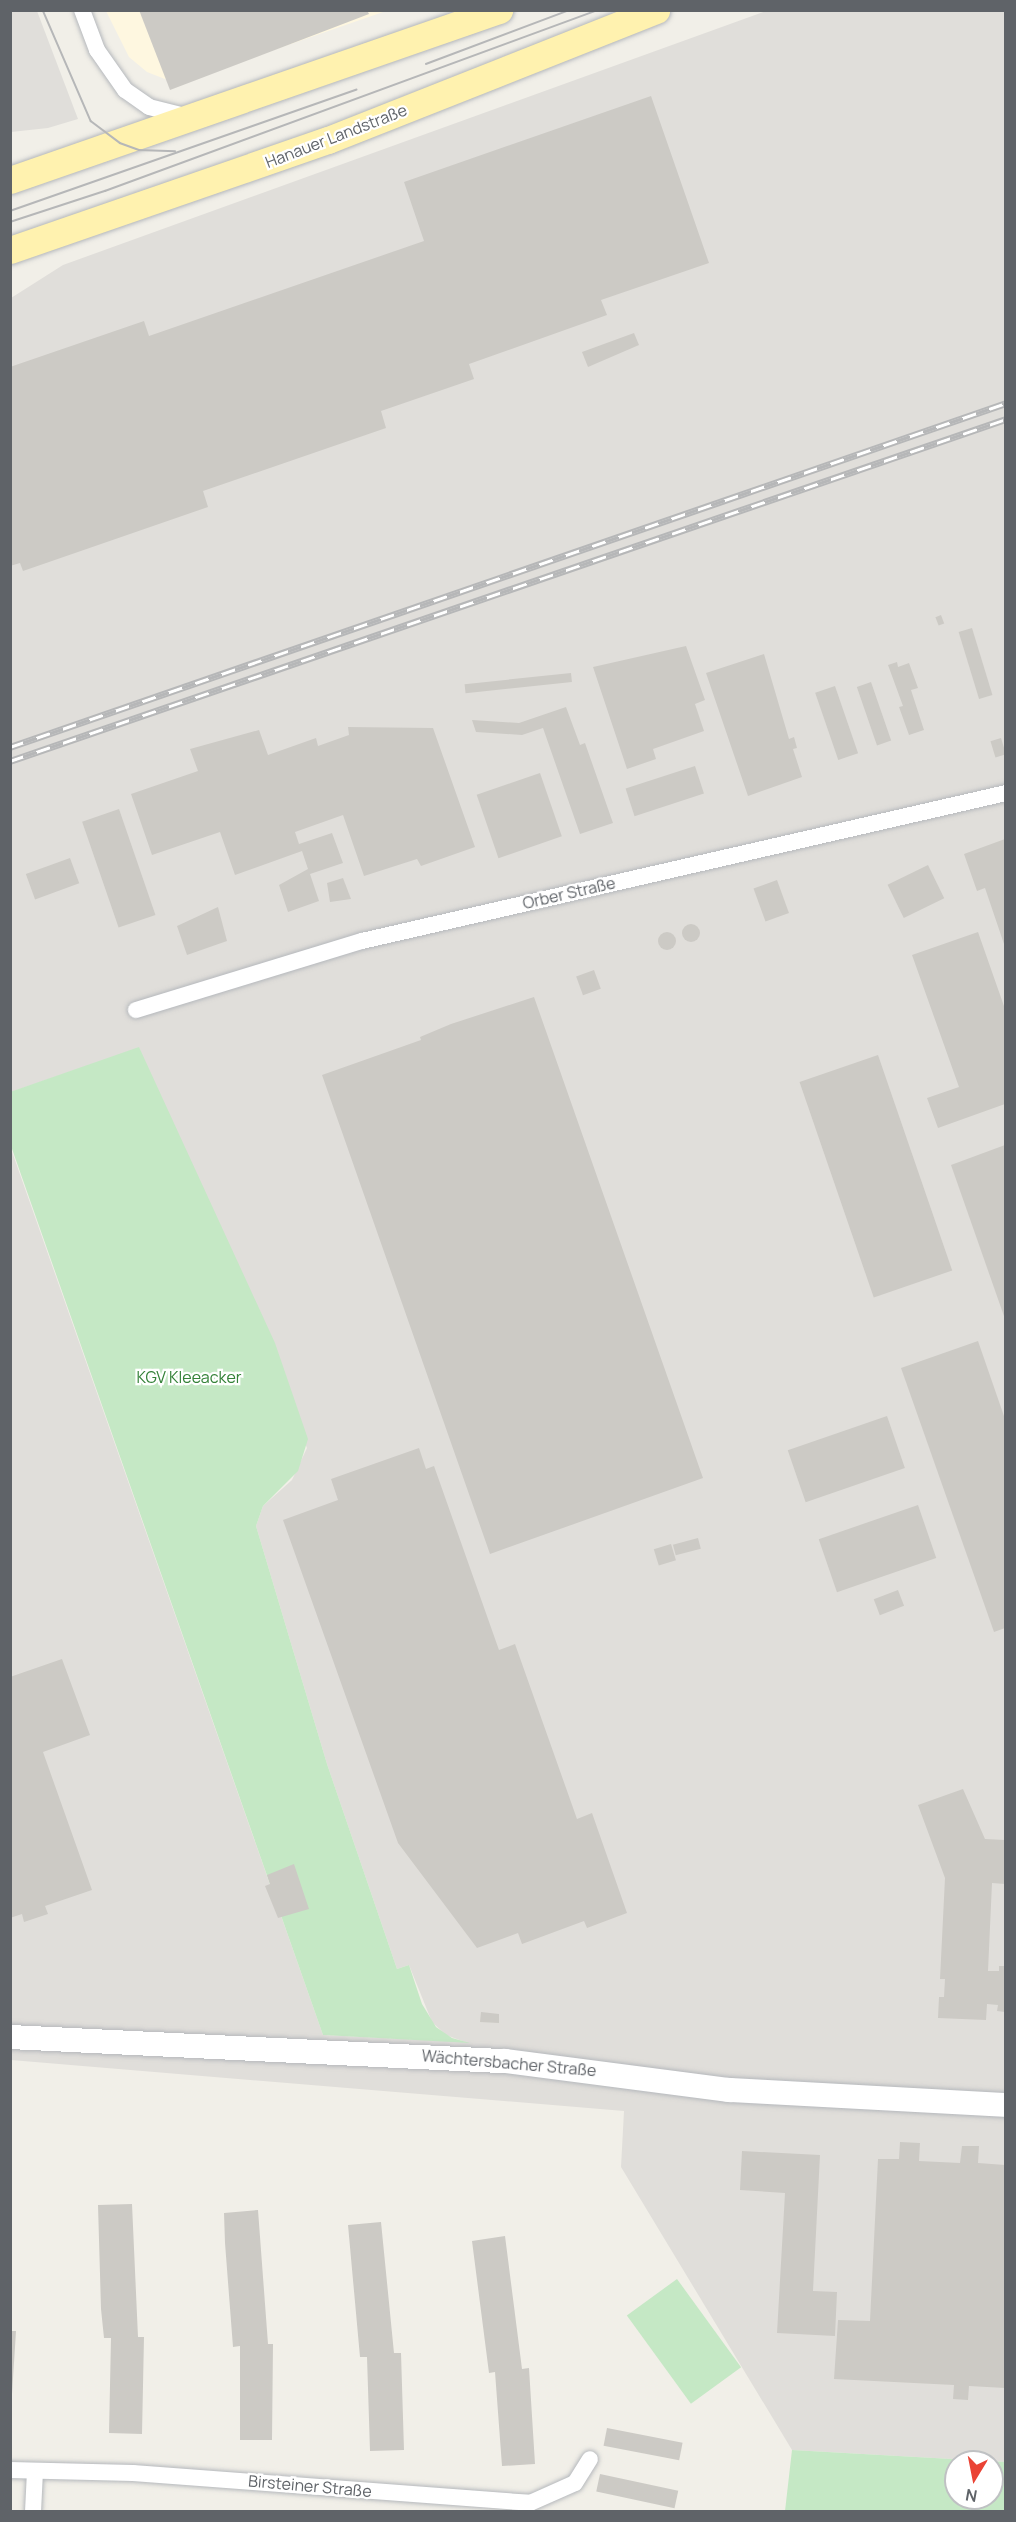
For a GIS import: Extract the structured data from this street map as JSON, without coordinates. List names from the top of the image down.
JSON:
{
  "streets": {
    "main road": ["Hanauer Landstraße"],
    "street": ["Orber Straße", "Wächtersbacher Straße", "Birsteiner Straße"]
  },
  "parks": ["KGV Kleeacker"],
  "north": "bottom"
}
